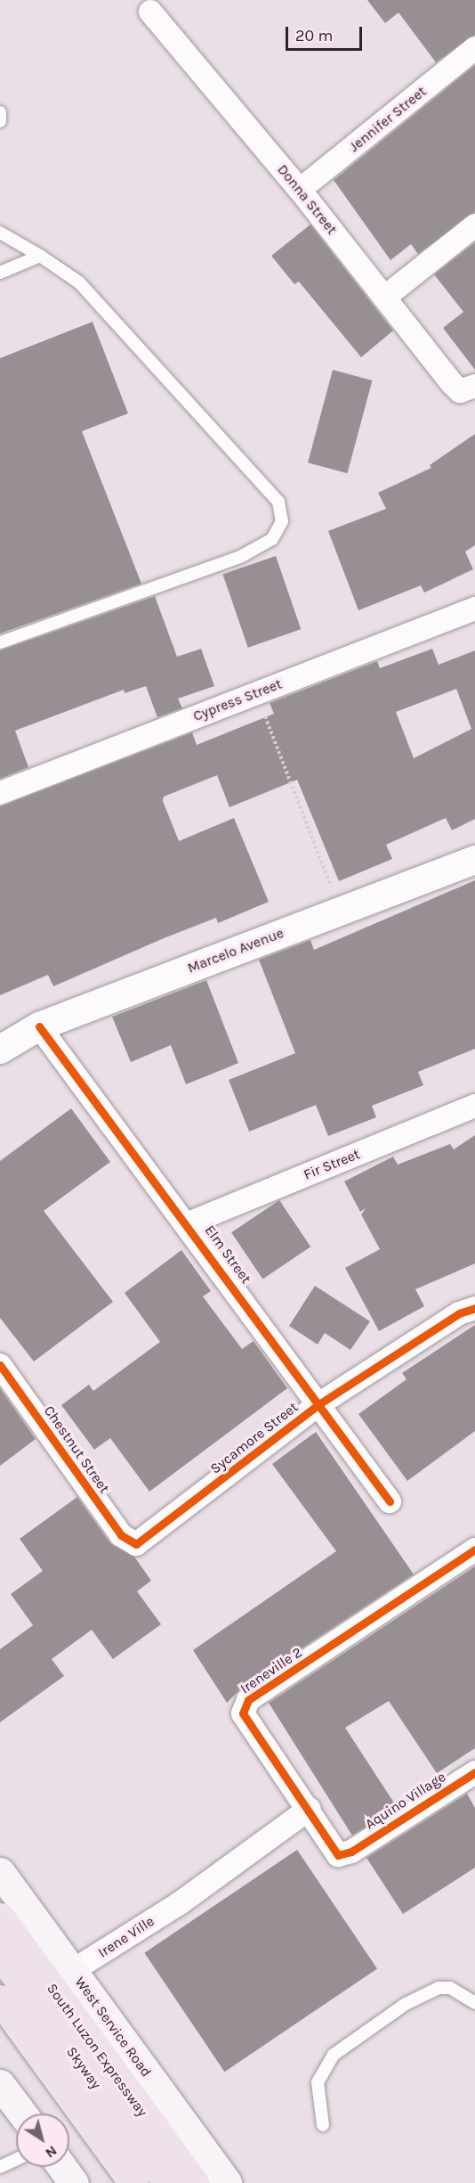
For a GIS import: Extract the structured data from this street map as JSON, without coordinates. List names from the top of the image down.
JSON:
{
  "streets": {
    "highway": ["South Luzon Expressway", "Skyway"],
    "main road": ["West Service Road"],
    "street": [
      "Jennifer Street",
      "Donna Street",
      "Cypress Street",
      "Marcelo Avenue",
      "Fir Street",
      "Elm Street",
      "Sycamore Street",
      "Chestnut Street",
      "Ireneville 2",
      "Aquino Village",
      "Irene Ville"
    ]
  },
  "crossings": [
    ["Jennifer Street", "Donna Street"],
    ["Marcelo Avenue", "Elm Street"],
    ["Fir Street", "Elm Street"],
    ["Elm Street", "Sycamore Street"],
    ["Sycamore Street", "Chestnut Street"],
    ["Ireneville 2", "Aquino Village"],
    ["Ireneville 2", "Irene Ville"],
    ["Irene Ville", "West Service Road"]
  ],
  "scale_bar": "20 m",
  "north": "bottom right"
}
